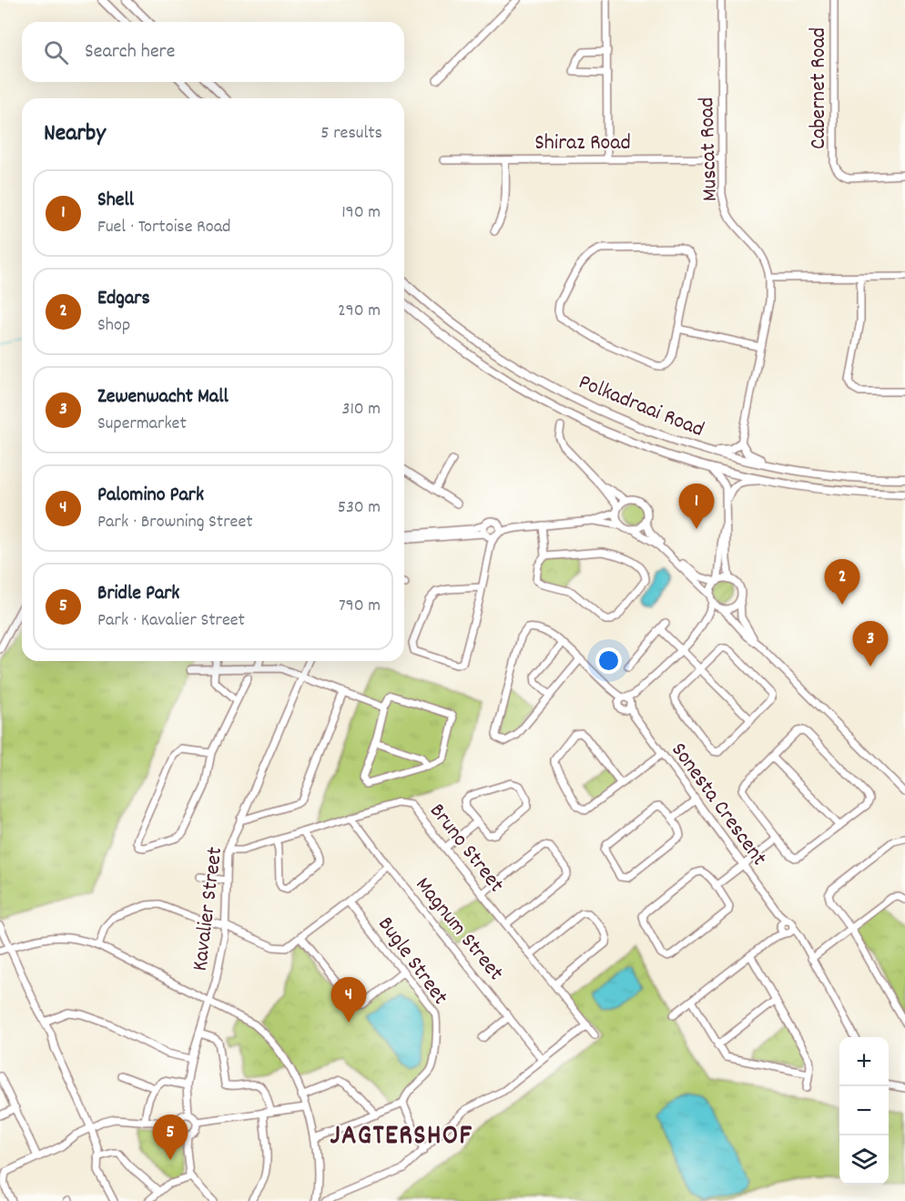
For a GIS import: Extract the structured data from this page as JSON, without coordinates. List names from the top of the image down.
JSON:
{
  "streets": {
    "main road": ["Polkadraai Road"],
    "street": [
      "Cabernet Road",
      "Shiraz Road",
      "Muscat Road",
      "Sonesta Crescent",
      "Bruno Street",
      "Kavalier Street",
      "Magnum Street",
      "Bugle Street"
    ]
  },
  "crossings": [
    ["Shiraz Road", "Muscat Road"],
    ["Bruno Street", "Kavalier Street"],
    ["Bruno Street", "Magnum Street"]
  ],
  "districts": ["JAGTERSHOF"],
  "page": {
    "search": "Search here",
    "heading": ["Nearby", "5 results"],
    "list": [
      {
        "mark": "1",
        "name": "Shell",
        "note": "Fuel · Tortoise Road",
        "value": "190 m"
      },
      {
        "mark": "2",
        "name": "Edgars",
        "note": "Shop",
        "value": "290 m"
      },
      {
        "mark": "3",
        "name": "Zewenwacht Mall",
        "note": "Supermarket",
        "value": "310 m"
      },
      {
        "mark": "4",
        "name": "Palomino Park",
        "note": "Park · Browning Street",
        "value": "530 m"
      },
      {
        "mark": "5",
        "name": "Bridle Park",
        "note": "Park · Kavalier Street",
        "value": "790 m"
      }
    ],
    "pins": [
      "1",
      "2",
      "3",
      "4",
      "5"
    ],
    "map_buttons": ["+", "−"]
  }
}
